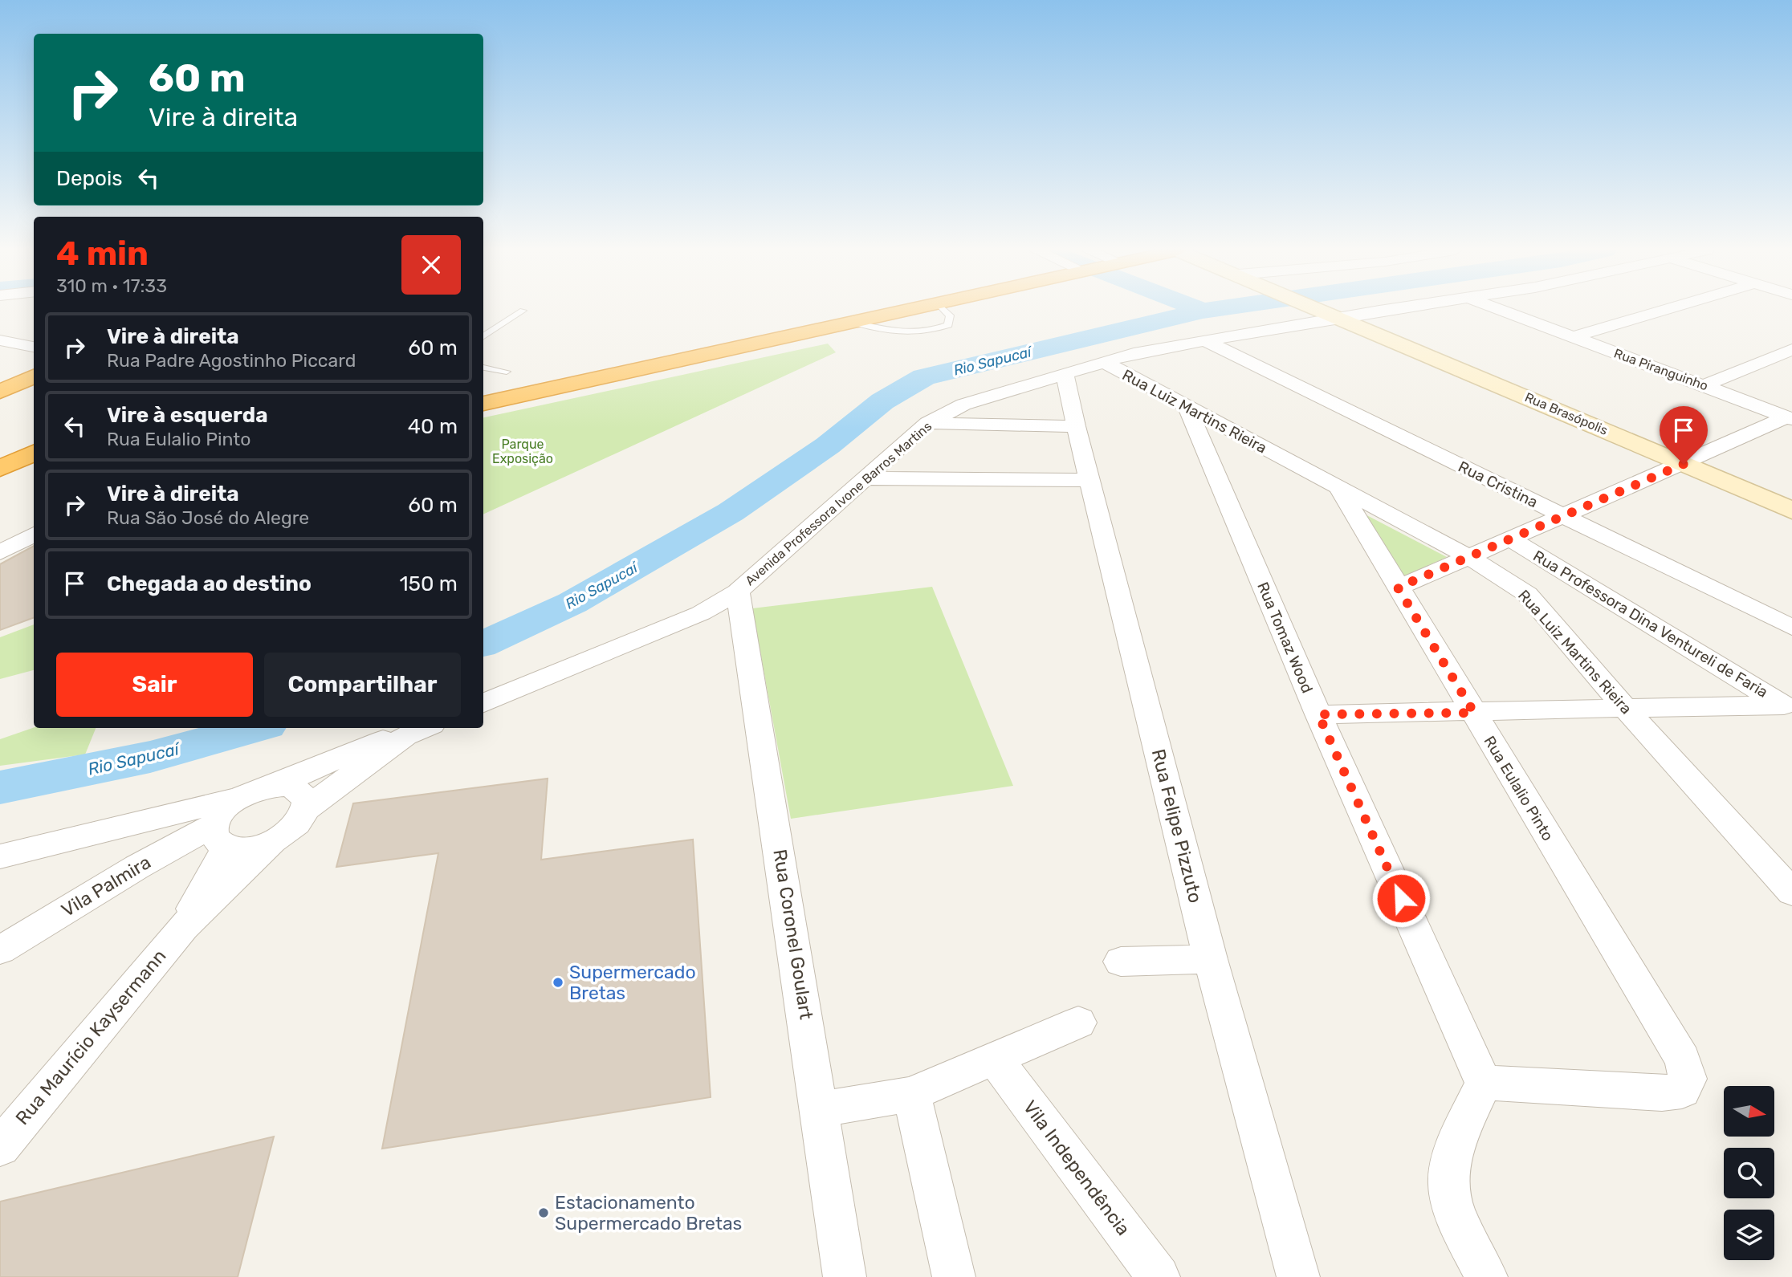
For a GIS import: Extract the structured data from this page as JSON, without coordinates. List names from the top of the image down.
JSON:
{
  "streets": {
    "street": [
      "Rua Piranguinho",
      "Rua Luiz Martins Rieira",
      "Rua Brasópolis",
      "Rua Cristina",
      "Avenida Professora Ivone Barros Martins",
      "Rua Professora Dina Ventureli de Faria",
      "Rua Tomaz Wood",
      "Rua Eulalio Pinto",
      "Rua Felipe Pizzuto",
      "Vila Palmira",
      "Rua Coronel Goulart",
      "Rua Maurício Kaysermann",
      "Vila Independência"
    ]
  },
  "crossings": [
    ["Rua Luiz Martins Rieira", "Avenida Professora Ivone Barros Martins"],
    ["Rua Luiz Martins Rieira", "Rua Tomaz Wood"],
    ["Rua Luiz Martins Rieira", "Rua Eulalio Pinto"],
    ["Rua Brasópolis", "Avenida Professora Ivone Barros Martins"],
    ["Rua Cristina", "Avenida Professora Ivone Barros Martins"],
    ["Avenida Professora Ivone Barros Martins", "Rua Felipe Pizzuto"],
    ["Avenida Professora Ivone Barros Martins", "Rua Coronel Goulart"],
    ["Rua Tomaz Wood", "Rua Eulalio Pinto"],
    ["Vila Palmira", "Rua Maurício Kaysermann"]
  ],
  "water": ["Rio Sapucaí"],
  "parks": ["Parque Exposição"],
  "places": ["Supermercado Bretas", "Estacionamento Supermercado Bretas"],
  "north": "right",
  "page": {
    "turn": ["60 m", "Vire à direita"],
    "then": "Depois",
    "heading": ["4 min", "310 m · 17:33"],
    "list": [
      {
        "name": "Vire à direita",
        "note": "Rua Padre Agostinho Piccard",
        "value": "60 m"
      },
      {
        "name": "Vire à esquerda",
        "note": "Rua Eulalio Pinto",
        "value": "40 m"
      },
      {
        "name": "Vire à direita",
        "note": "Rua São José do Alegre",
        "value": "60 m"
      },
      {
        "name": "Chegada ao destino",
        "value": "150 m"
      }
    ],
    "buttons": ["Sair", "Compartilhar"]
  }
}
